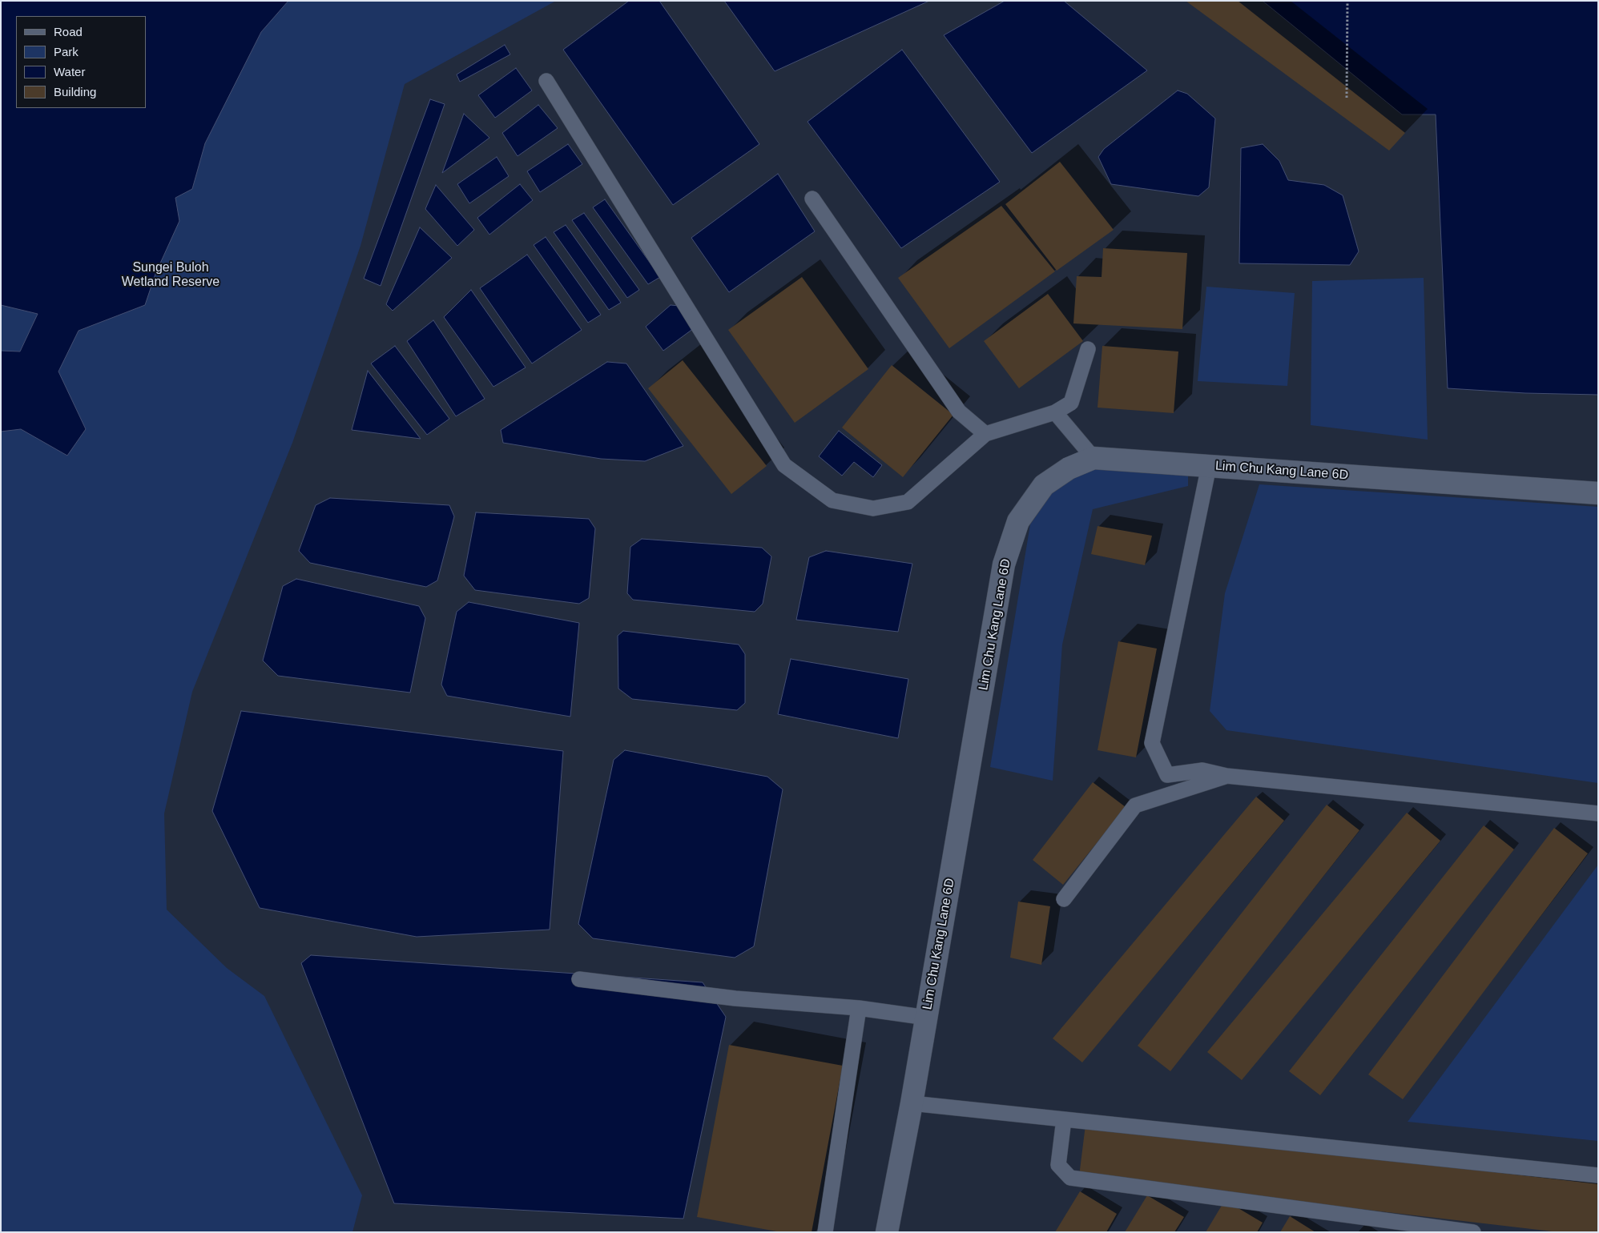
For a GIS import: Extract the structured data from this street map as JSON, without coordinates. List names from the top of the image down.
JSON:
{
  "streets": {
    "street": ["Lim Chu Kang Lane 6D"]
  },
  "parks": ["Sungei Buloh Wetland Reserve"],
  "legend": [
    "Road",
    "Park",
    "Water",
    "Building"
  ]
}
